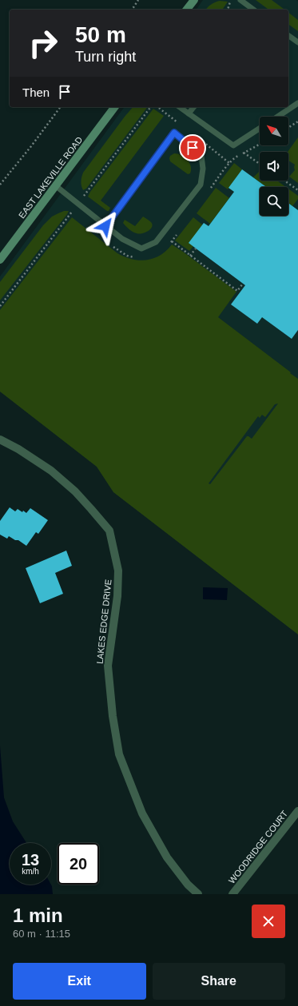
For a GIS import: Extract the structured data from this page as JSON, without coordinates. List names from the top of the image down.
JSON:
{
  "streets": {
    "main road": ["EAST LAKEVILLE ROAD"],
    "street": ["LAKES EDGE DRIVE", "WOODRIDGE COURT"]
  },
  "north": "top left",
  "page": {
    "turn": ["50 m", "Turn right"],
    "then": "Then",
    "speed": "13 km/h",
    "limit": "20",
    "heading": ["1 min", "60 m · 11:15"],
    "buttons": ["Exit", "Share"]
  }
}
